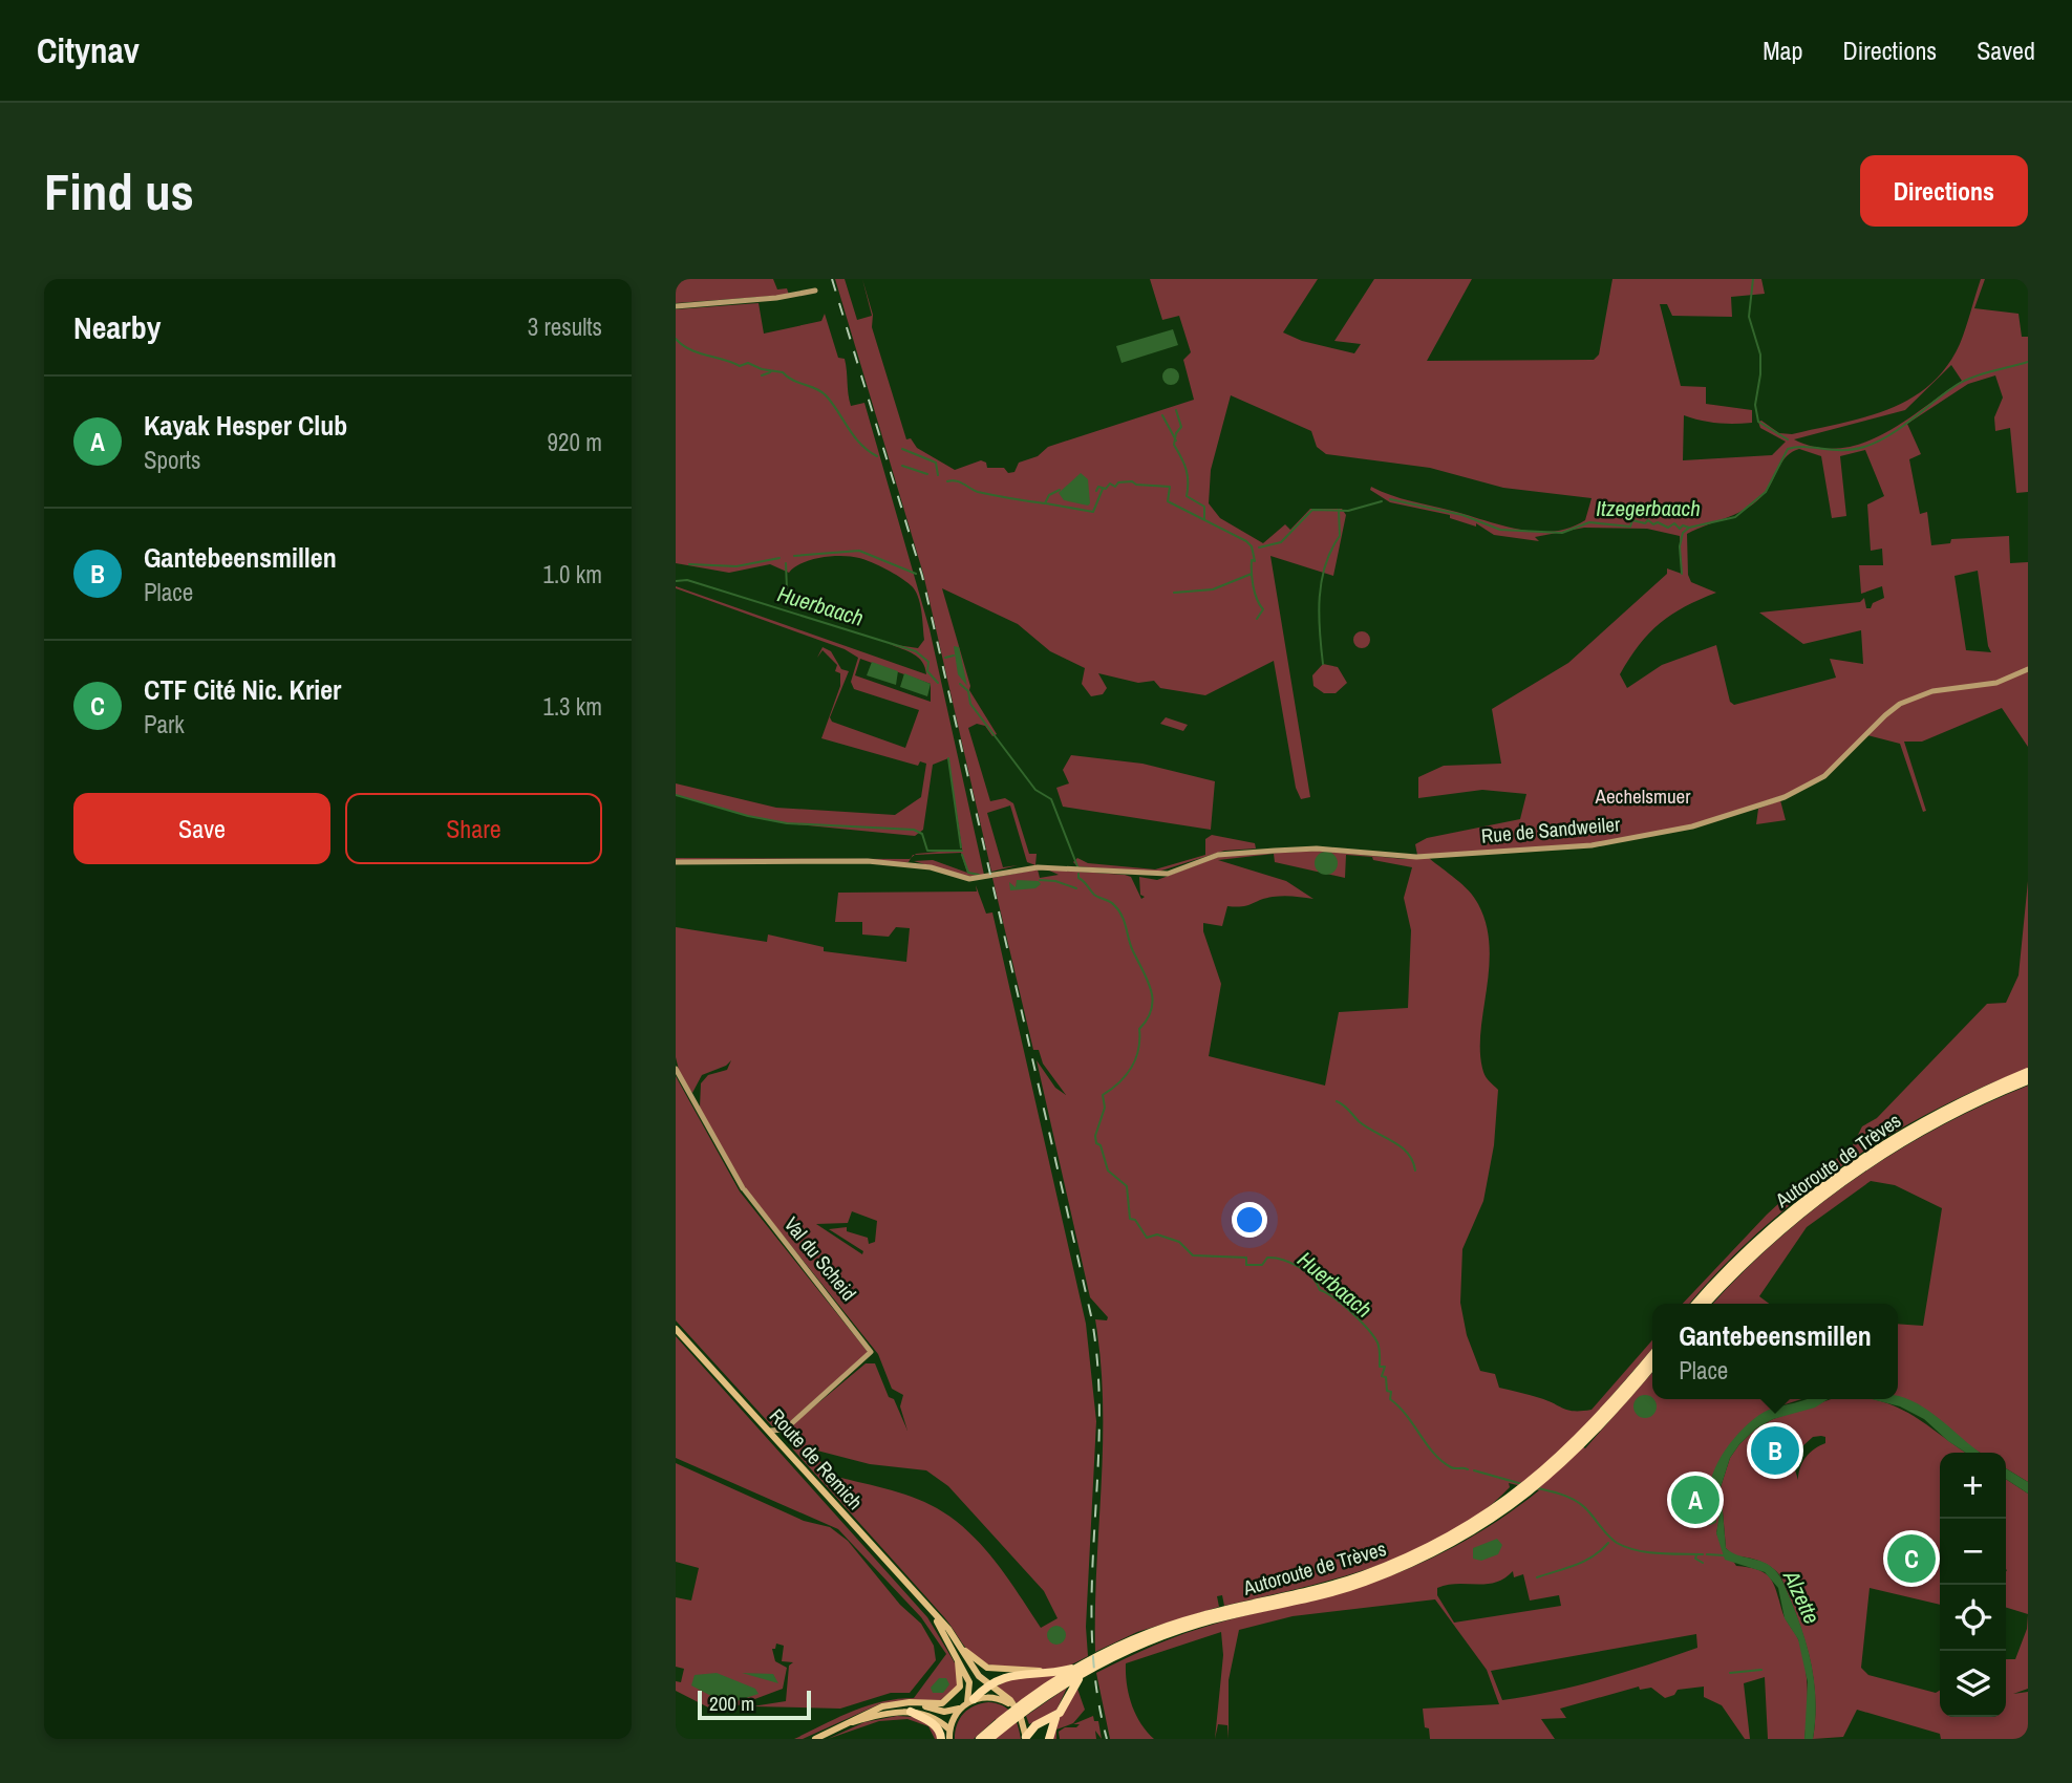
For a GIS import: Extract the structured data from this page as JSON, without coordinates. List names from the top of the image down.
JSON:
{
  "streets": {
    "highway": ["Autoroute de Trèves"],
    "main road": ["Rue de Sandweiler", "Val du Scheid", "Route de Remich"]
  },
  "water": ["Itzegerbaach", "Huerbaach", "Alzette"],
  "parks": ["Aechelsmuer"],
  "scale_bar": "200 m",
  "page": {
    "header": "Citynav",
    "nav": ["Map", "Directions", "Saved"],
    "buttons": [
      "Directions",
      ["Save", "Share"]
    ],
    "title": "Find us",
    "heading": ["Nearby", "3 results"],
    "list": [
      {
        "mark": "A",
        "name": "Kayak Hesper Club",
        "note": "Sports",
        "value": "920 m"
      },
      {
        "mark": "B",
        "name": "Gantebeensmillen",
        "note": "Place",
        "value": "1.0 km"
      },
      {
        "mark": "C",
        "name": "CTF Cité Nic. Krier",
        "note": "Park",
        "value": "1.3 km"
      }
    ],
    "popup": ["Gantebeensmillen", "Place"],
    "pins": ["B", "A", "C"],
    "map_buttons": ["+", "−"],
    "scale": "200 m"
  }
}
